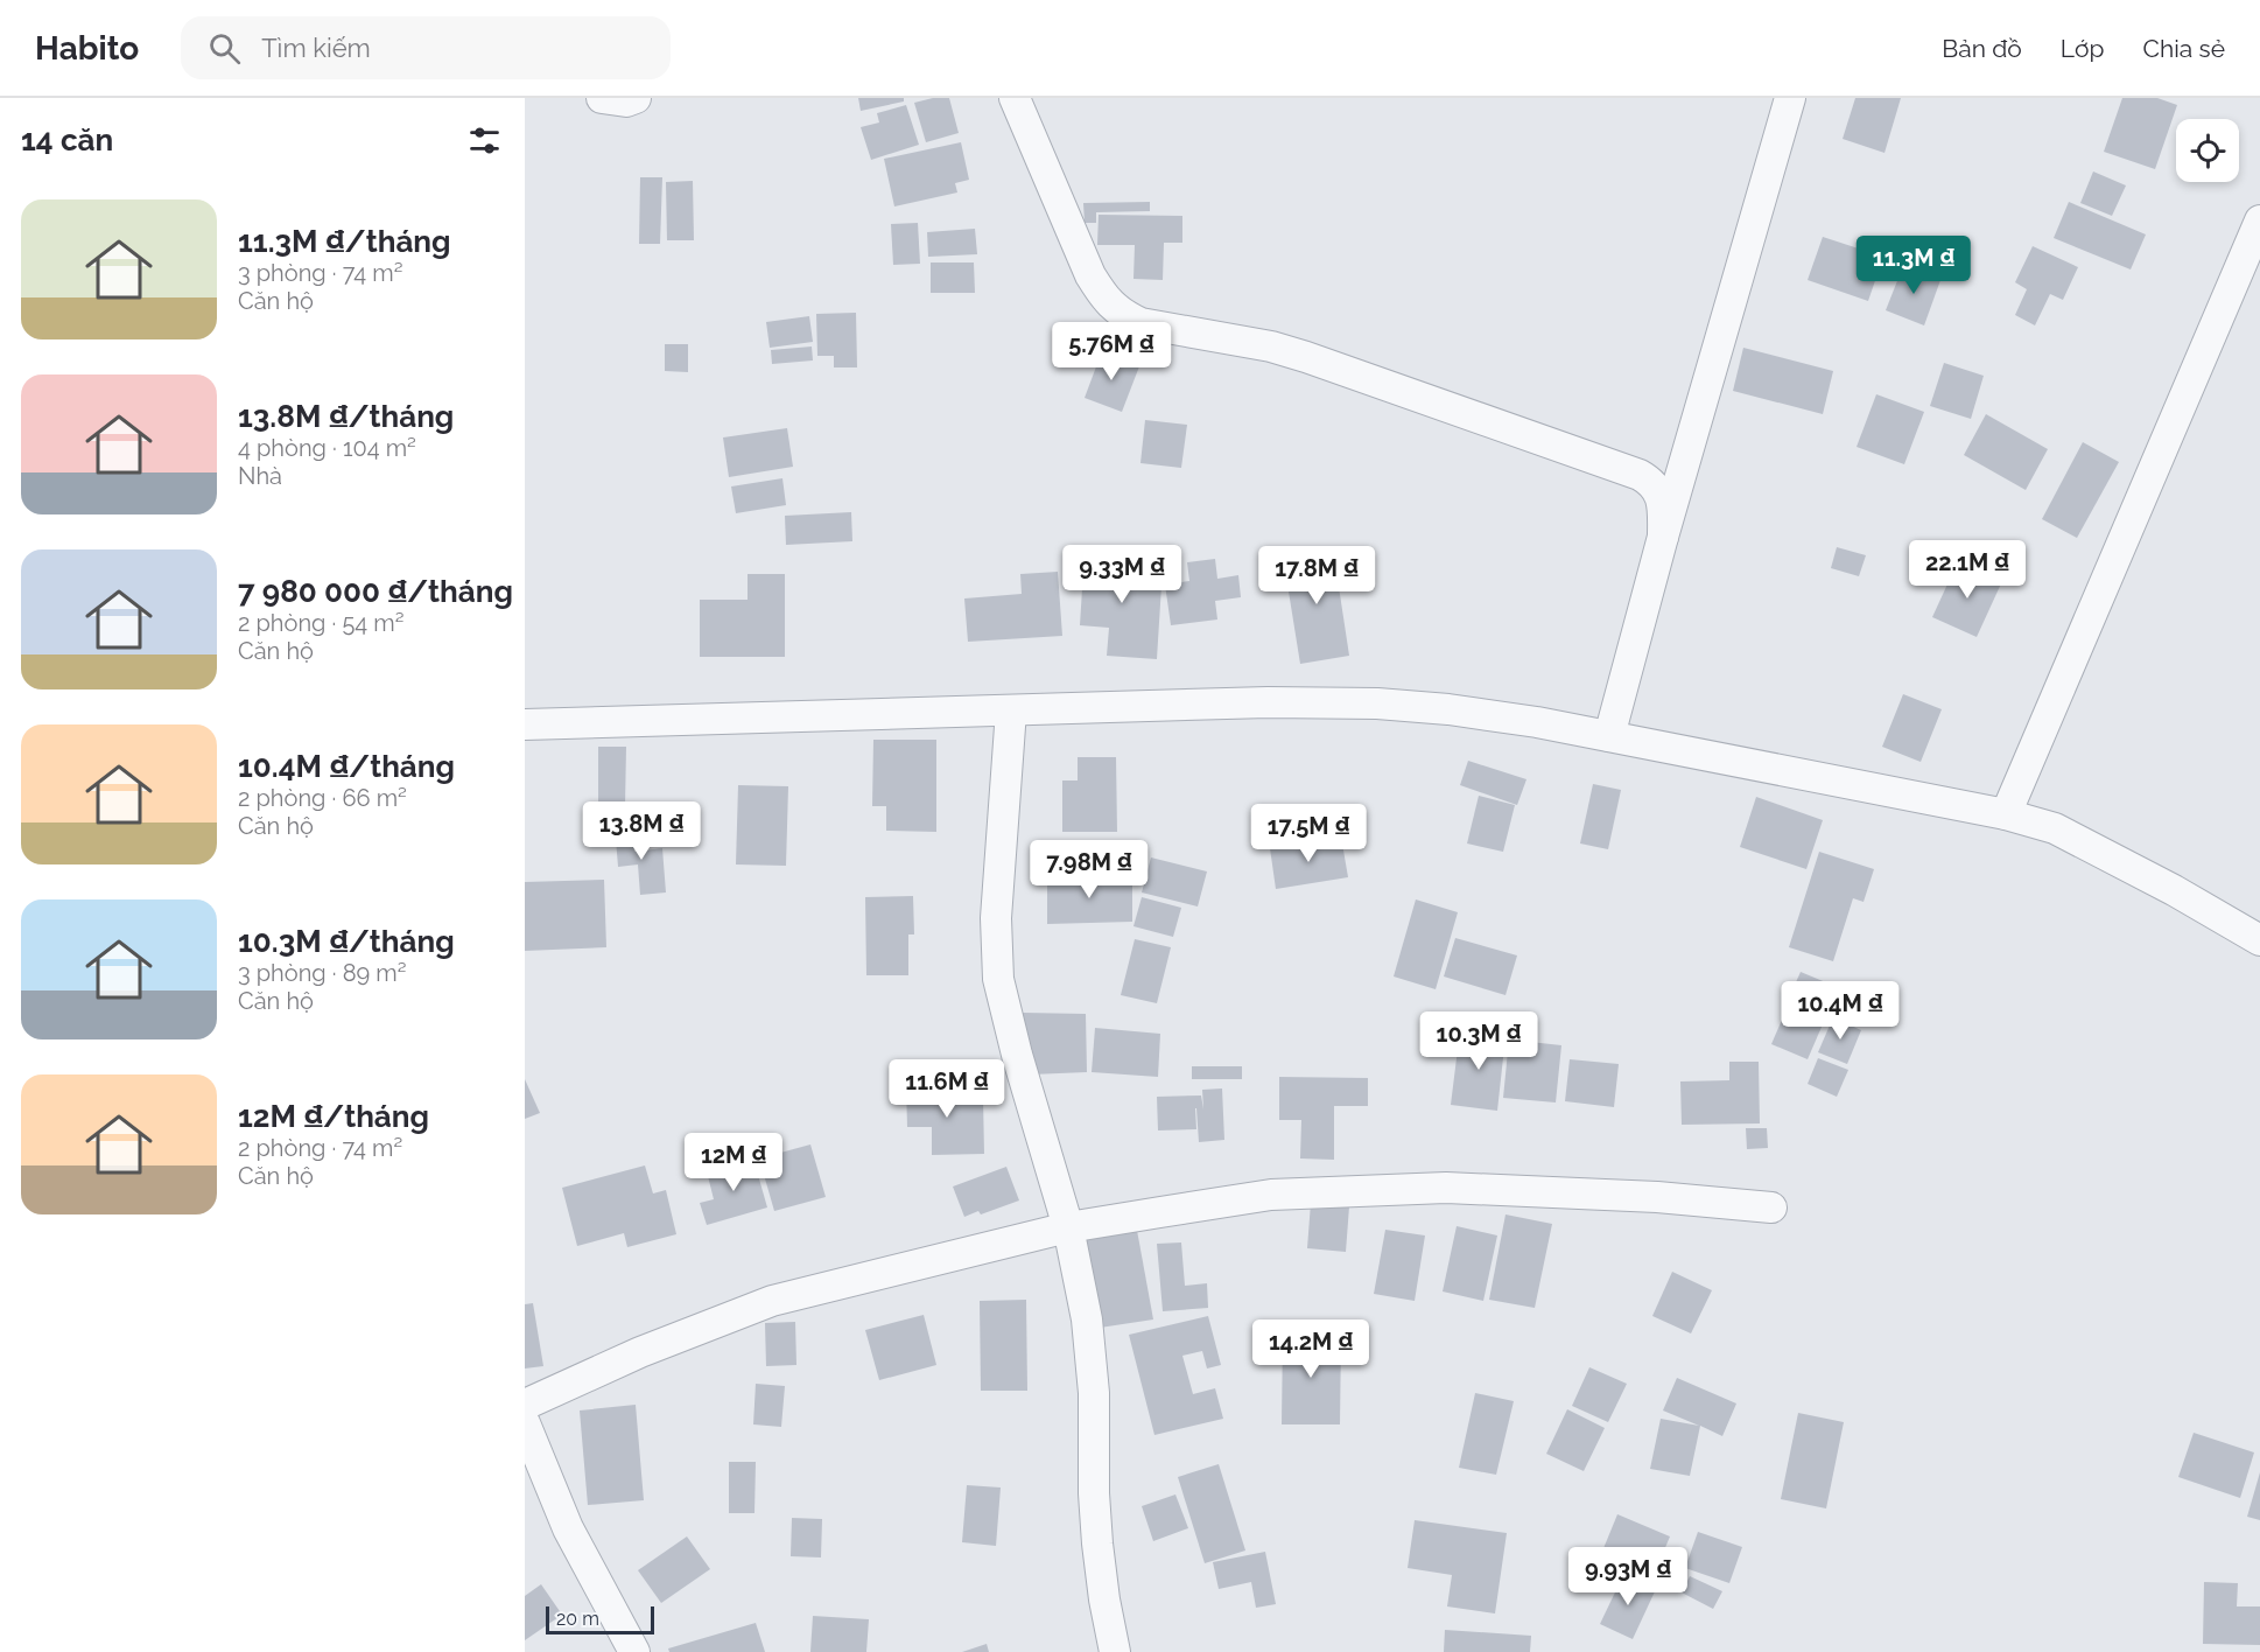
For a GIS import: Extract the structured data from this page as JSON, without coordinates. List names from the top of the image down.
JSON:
{
  "scale_bar": "20 m",
  "page": {
    "header": "Habito",
    "search": "Tìm kiếm",
    "nav": ["Bản đồ", "Lớp", "Chia sẻ"],
    "heading": "14 căn",
    "list": [
      {
        "name": "11.3M ₫/tháng",
        "note": "3 phòng · 74 m² · Căn hộ"
      },
      {
        "name": "13.8M ₫/tháng",
        "note": "4 phòng · 104 m² · Nhà"
      },
      {
        "name": "7 980 000 ₫/tháng",
        "note": "2 phòng · 54 m² · Căn hộ"
      },
      {
        "name": "10.4M ₫/tháng",
        "note": "2 phòng · 66 m² · Căn hộ"
      },
      {
        "name": "10.3M ₫/tháng",
        "note": "3 phòng · 89 m² · Căn hộ"
      },
      {
        "name": "12M ₫/tháng",
        "note": "2 phòng · 74 m² · Căn hộ"
      }
    ],
    "price": [
      "11.3M ₫",
      "5.76M ₫",
      "22.1M ₫",
      "9.33M ₫",
      "17.8M ₫",
      "13.8M ₫",
      "17.5M ₫",
      "7.98M ₫",
      "10.4M ₫",
      "10.3M ₫",
      "11.6M ₫",
      "12M ₫",
      "14.2M ₫",
      "9.93M ₫"
    ],
    "scale": "20 m"
  }
}
